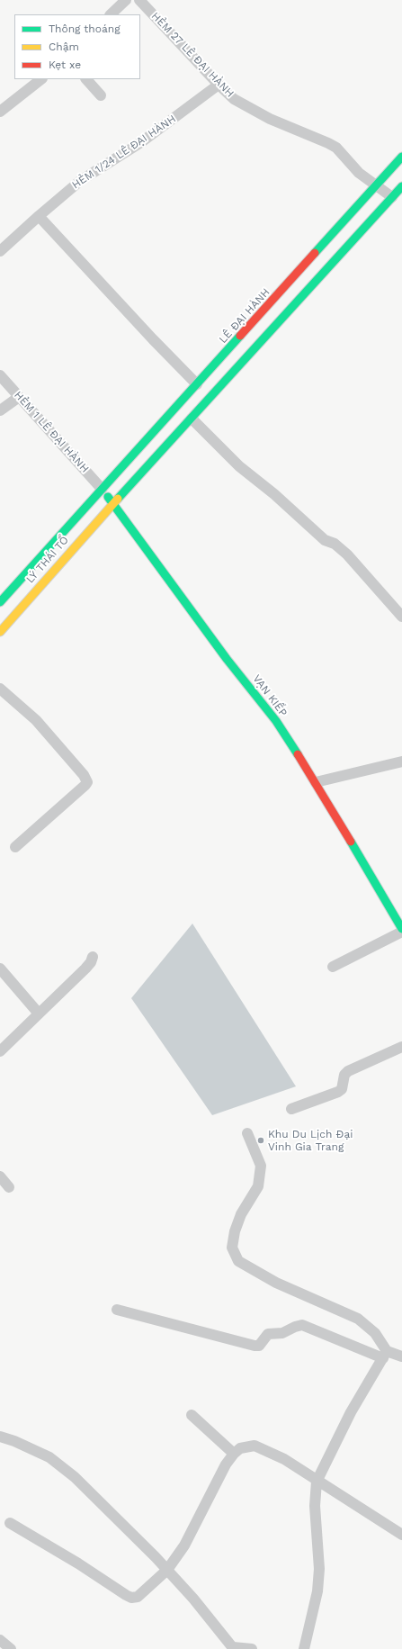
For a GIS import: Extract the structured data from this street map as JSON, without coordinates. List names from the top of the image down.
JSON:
{
  "streets": {
    "main road": ["LÊ ĐẠI HÀNH", "LÝ THÁI TỔ", "VẠN KIẾP"],
    "street": ["HẺM 27 LÊ ĐẠI HÀNH", "HẺM 1/24 LÊ ĐẠI HÀNH", "HẺM 1 LÊ ĐẠI HÀNH"]
  },
  "crossings": [
    ["HẺM 27 LÊ ĐẠI HÀNH", "HẺM 1/24 LÊ ĐẠI HÀNH"],
    ["HẺM 27 LÊ ĐẠI HÀNH", "LÊ ĐẠI HÀNH"],
    ["LÊ ĐẠI HÀNH", "HẺM 1 LÊ ĐẠI HÀNH"],
    ["LÊ ĐẠI HÀNH", "LÝ THÁI TỔ"],
    ["LÊ ĐẠI HÀNH", "VẠN KIẾP"],
    ["HẺM 1 LÊ ĐẠI HÀNH", "LÝ THÁI TỔ"],
    ["HẺM 1 LÊ ĐẠI HÀNH", "VẠN KIẾP"],
    ["LÝ THÁI TỔ", "VẠN KIẾP"]
  ],
  "places": ["Khu Du Lịch Đại Vinh Gia Trang"],
  "legend": ["Thông thoáng", "Chậm", "Kẹt xe"]
}
